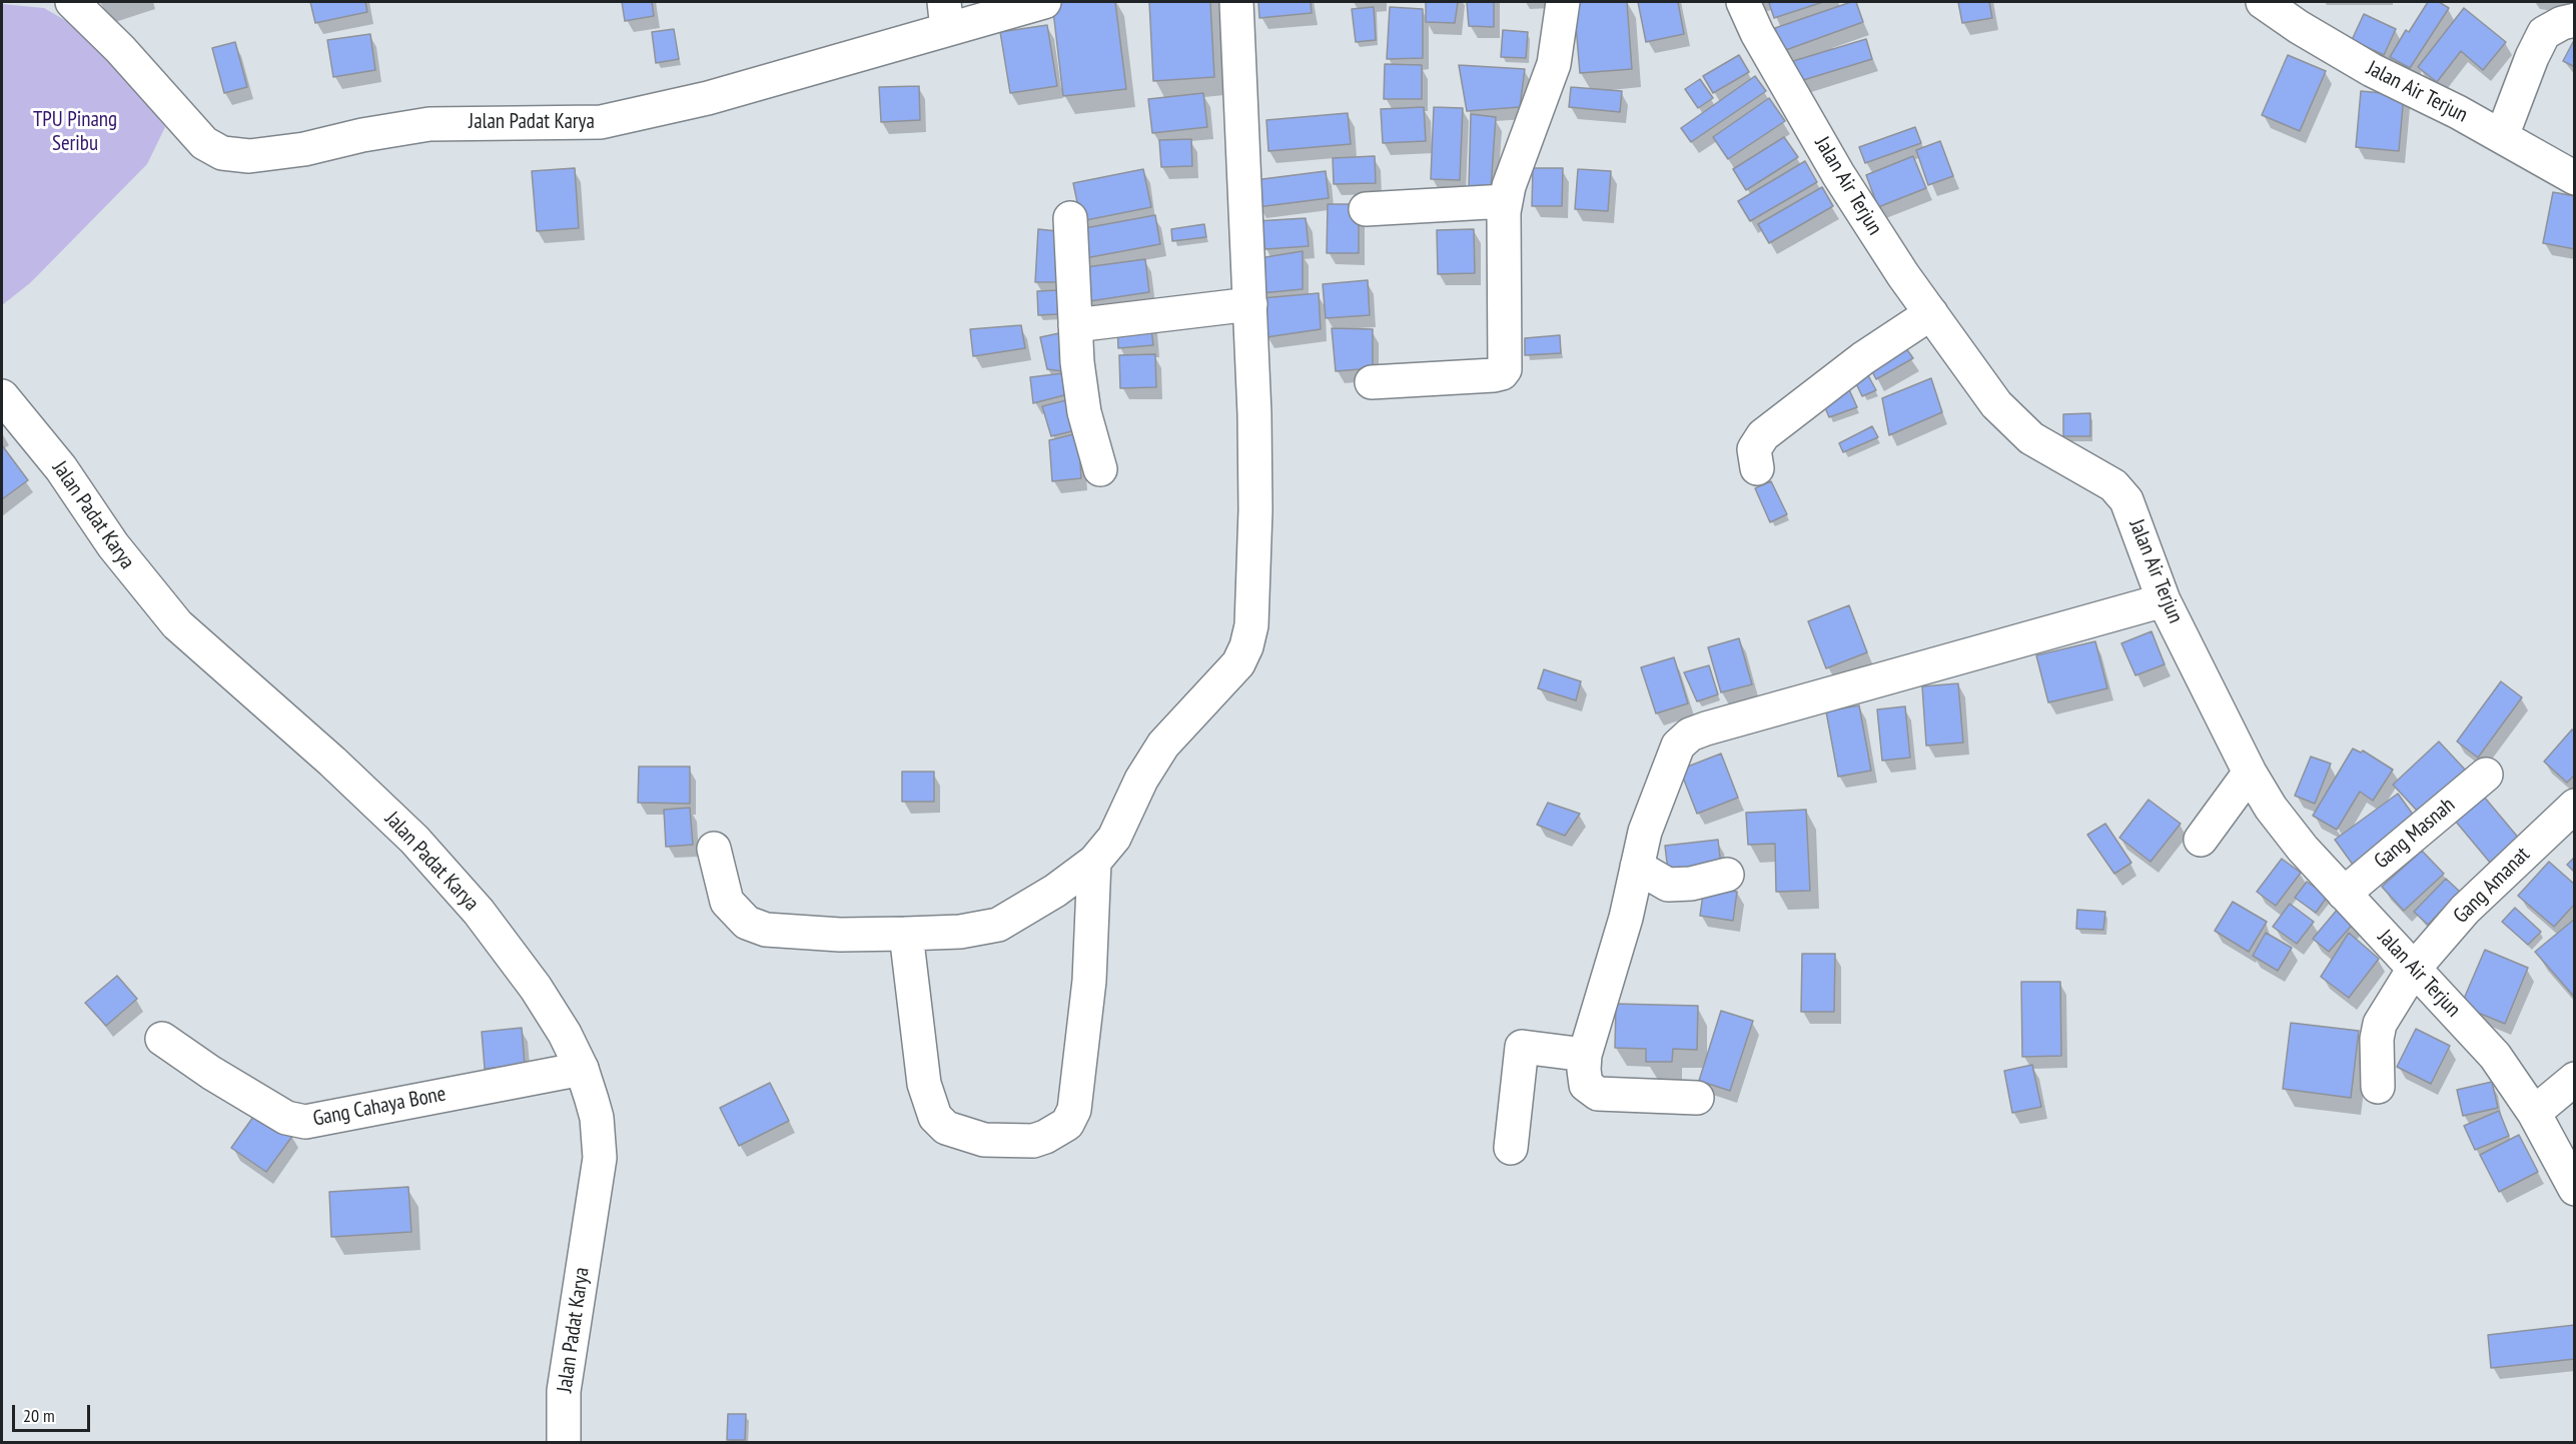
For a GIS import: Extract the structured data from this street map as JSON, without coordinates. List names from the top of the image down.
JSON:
{
  "streets": {
    "street": [
      "Jalan Air Terjun",
      "Jalan Padat Karya",
      "Gang Masnah",
      "Gang Amanat",
      "Gang Cahaya Bone"
    ]
  },
  "crossings": [
    ["Jalan Air Terjun", "Gang Masnah"],
    ["Jalan Air Terjun", "Gang Amanat"],
    ["Jalan Padat Karya", "Gang Cahaya Bone"]
  ],
  "parks": ["TPU Pinang Seribu"],
  "scale_bar": "20 m"
}
